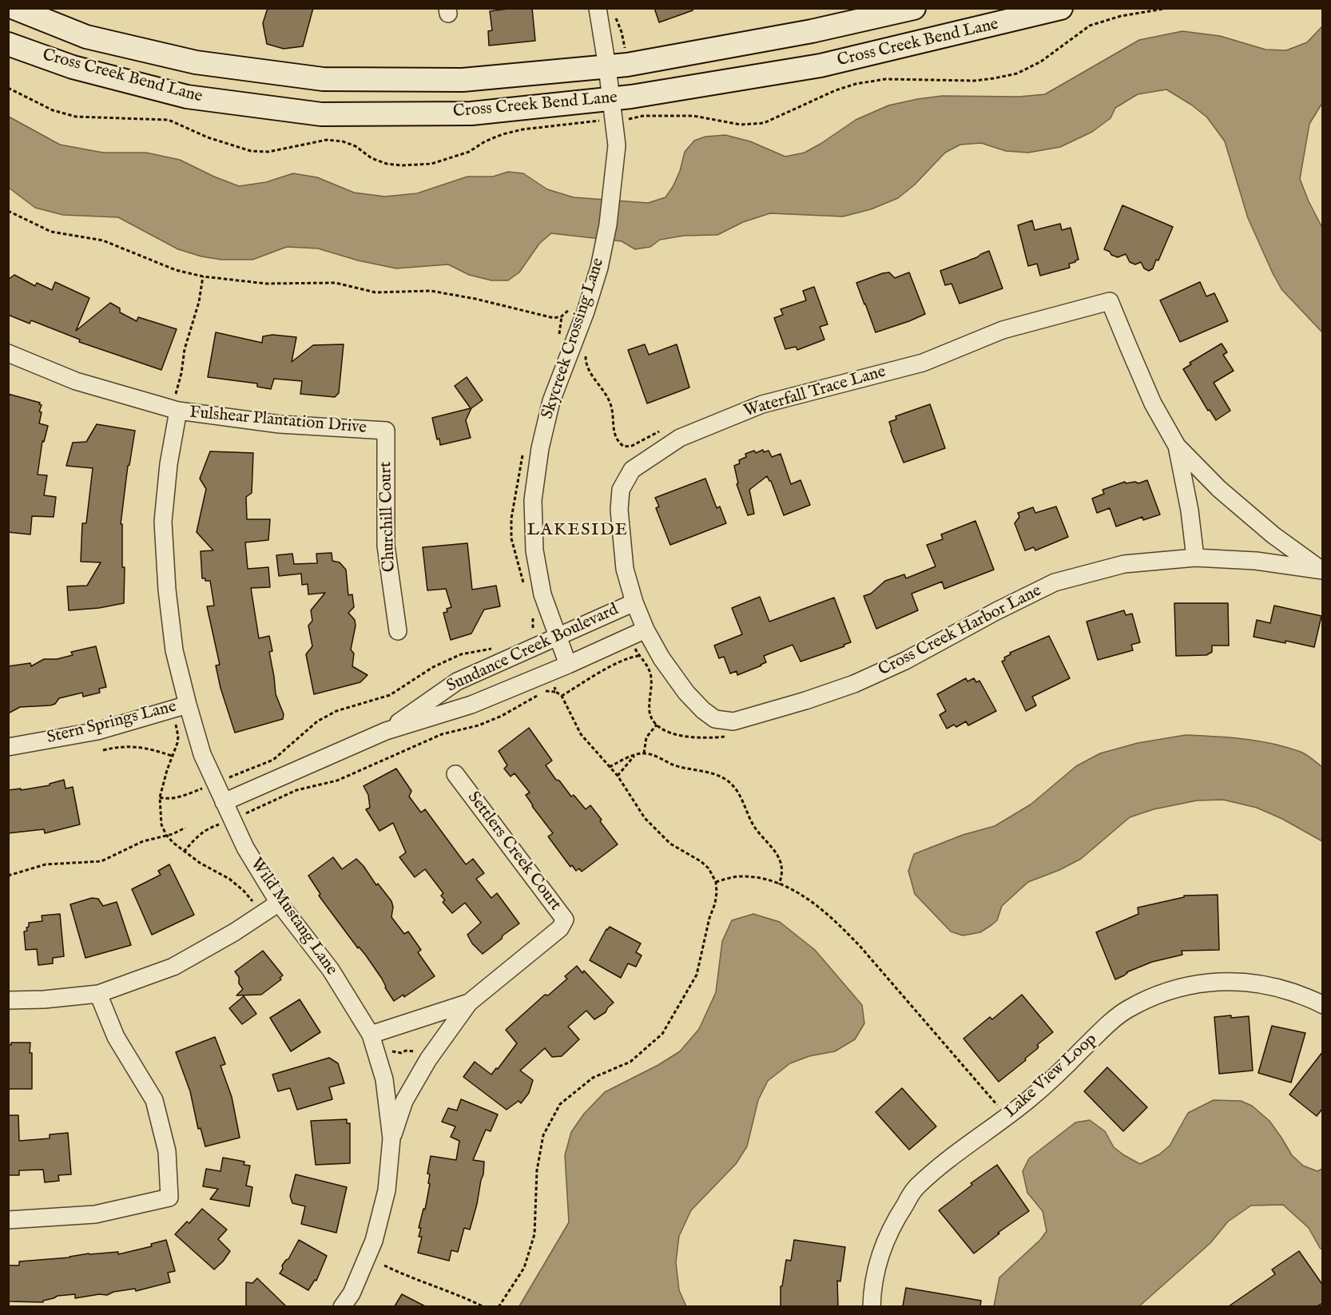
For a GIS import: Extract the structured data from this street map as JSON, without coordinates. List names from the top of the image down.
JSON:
{
  "streets": {
    "main road": ["Cross Creek Bend Lane"],
    "street": [
      "Skycreek Crossing Lane",
      "Waterfall Trace Lane",
      "Fulshear Plantation Drive",
      "Churchill Court",
      "Cross Creek Harbor Lane",
      "Sundance Creek Boulevard",
      "Stern Springs Lane",
      "Settlers Creek Court",
      "Wild Mustang Lane",
      "Lake View Loop"
    ]
  },
  "crossings": [
    ["Cross Creek Bend Lane", "Skycreek Crossing Lane"],
    ["Skycreek Crossing Lane", "Sundance Creek Boulevard"],
    ["Waterfall Trace Lane", "Cross Creek Harbor Lane"],
    ["Waterfall Trace Lane", "Sundance Creek Boulevard"],
    ["Fulshear Plantation Drive", "Churchill Court"],
    ["Fulshear Plantation Drive", "Wild Mustang Lane"],
    ["Cross Creek Harbor Lane", "Sundance Creek Boulevard"],
    ["Sundance Creek Boulevard", "Wild Mustang Lane"],
    ["Stern Springs Lane", "Wild Mustang Lane"],
    ["Settlers Creek Court", "Wild Mustang Lane"]
  ],
  "districts": ["LAKESIDE"]
}
